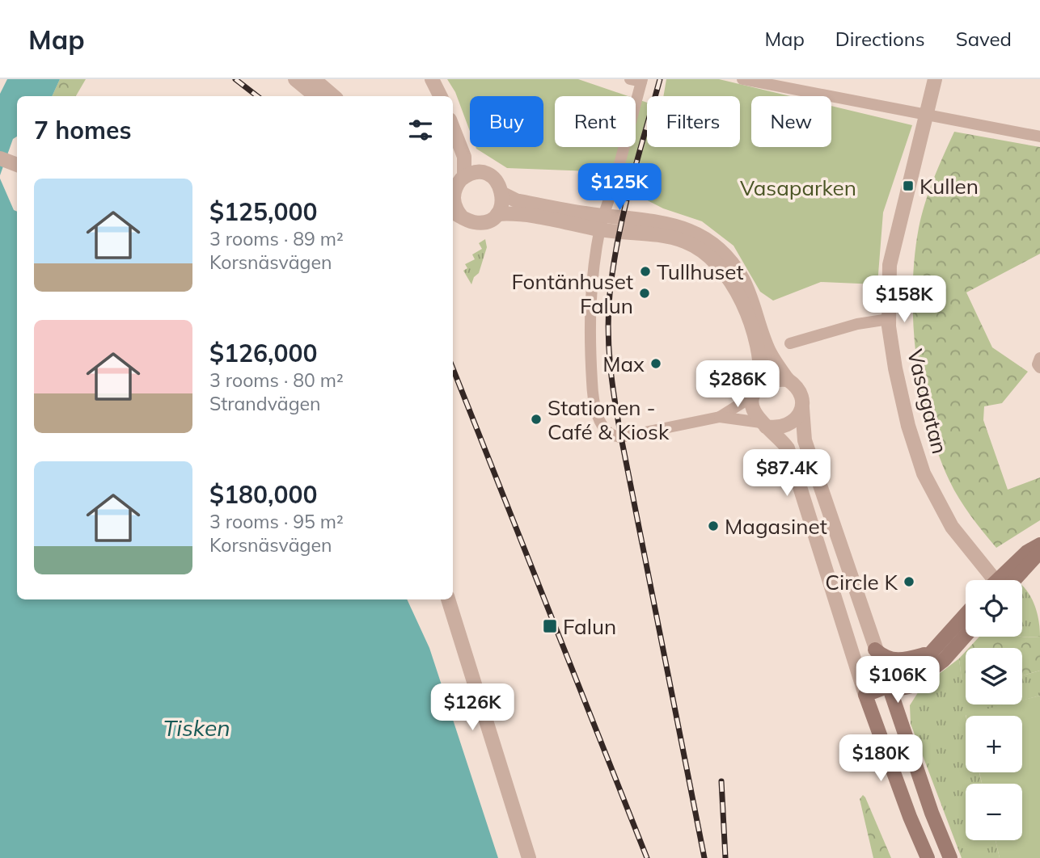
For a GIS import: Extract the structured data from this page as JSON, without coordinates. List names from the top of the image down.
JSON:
{
  "streets": {
    "street": ["Vasagatan"]
  },
  "water": ["Tisken"],
  "parks": ["Vasaparken"],
  "places": {
    "transit": ["Kullen", "Falun"],
    "other": [
      "Tullhuset",
      "Fontänhuset Falun",
      "Max",
      "Stationen - Café & Kiosk",
      "Magasinet",
      "Circle K"
    ]
  },
  "page": {
    "header": "Map",
    "nav": ["Map", "Directions", "Saved"],
    "chip": [
      "Buy",
      "Rent",
      "Filters",
      "New"
    ],
    "heading": "7 homes",
    "price": [
      "$125K",
      "$158K",
      "$286K",
      "$87.4K",
      "$106K",
      "$126K",
      "$180K"
    ],
    "list": [
      {
        "name": "$125,000",
        "note": "3 rooms · 89 m² · Korsnäsvägen"
      },
      {
        "name": "$126,000",
        "note": "3 rooms · 80 m² · Strandvägen"
      },
      {
        "name": "$180,000",
        "note": "3 rooms · 95 m² · Korsnäsvägen"
      }
    ],
    "map_buttons": ["+", "−"]
  }
}
